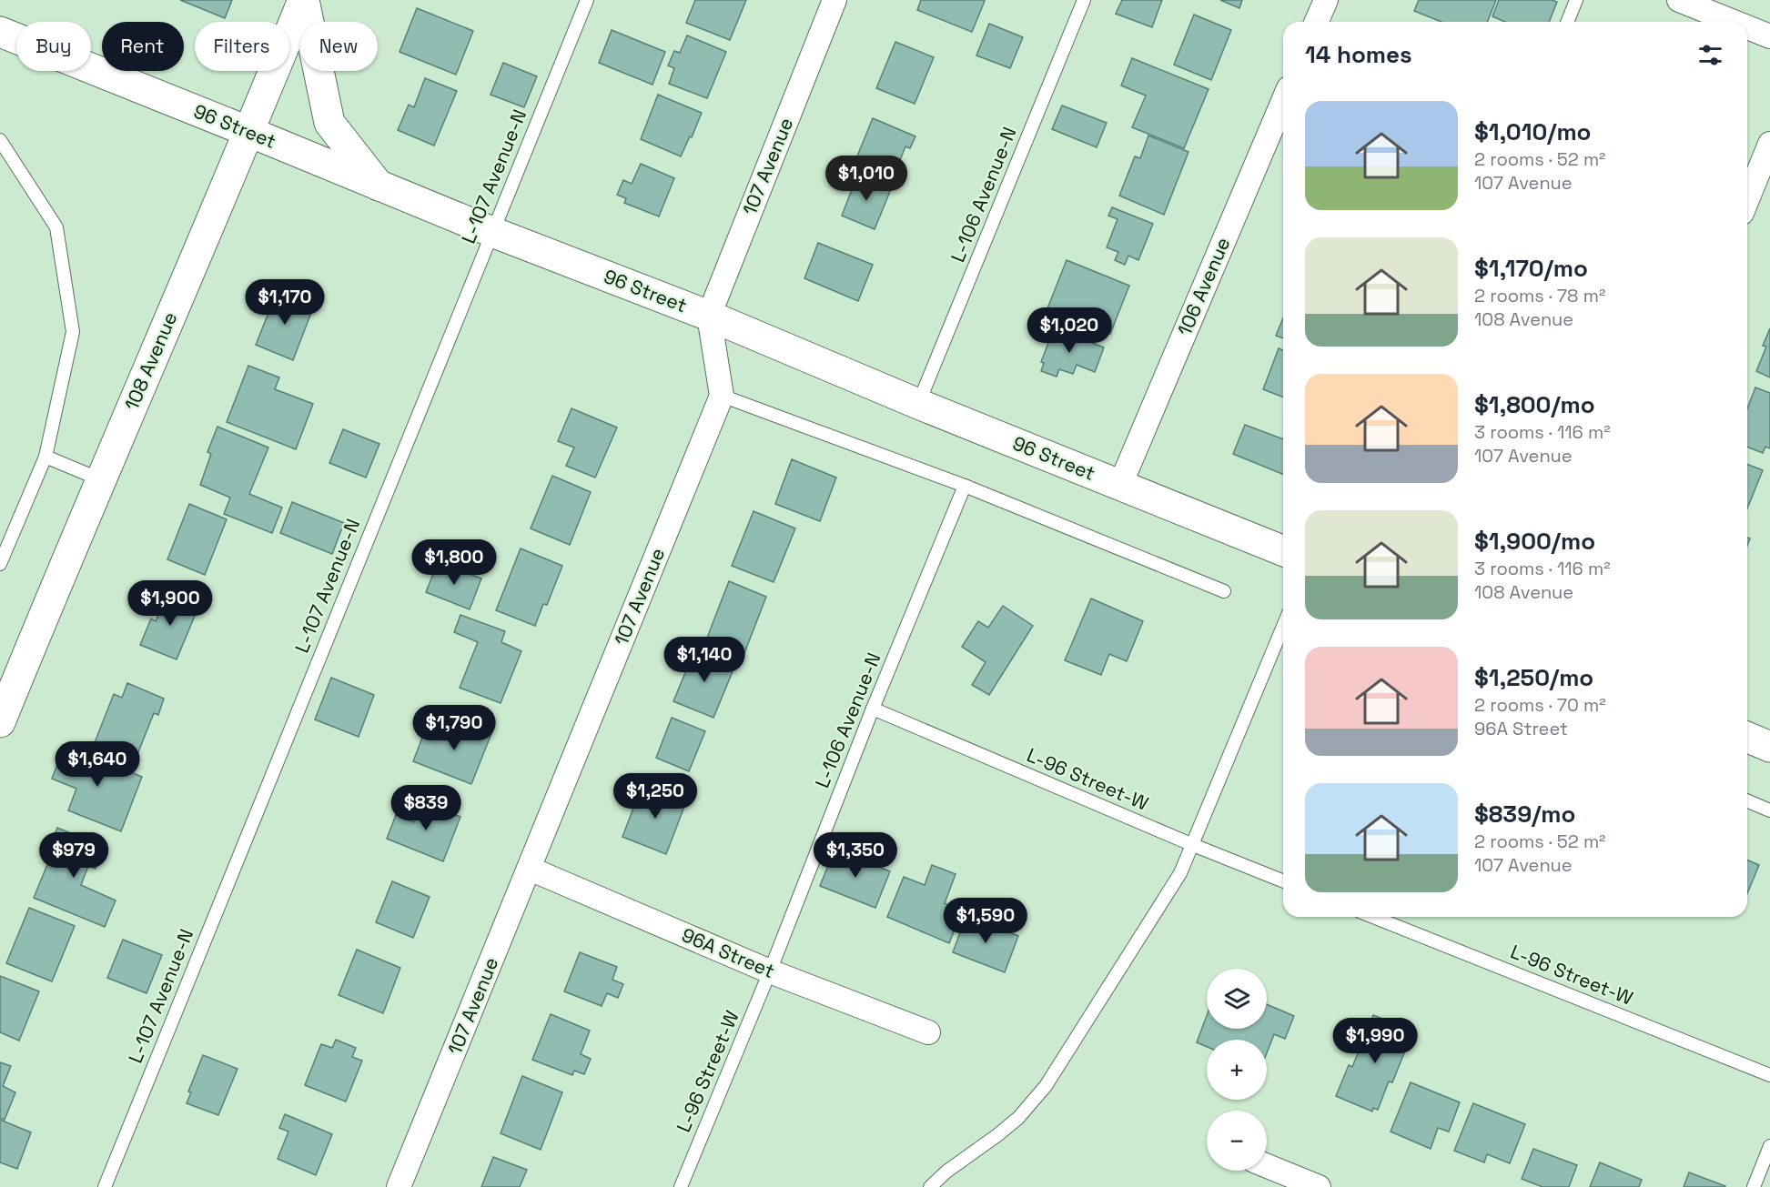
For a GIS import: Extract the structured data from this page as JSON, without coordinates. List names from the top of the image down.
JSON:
{
  "streets": {
    "street": [
      "96 Street",
      "107 Avenue",
      "106 Avenue",
      "108 Avenue",
      "96A Street"
    ],
    "lane": ["L-107 Avenue-N", "L-106 Avenue-N", "L-96 Street-W"]
  },
  "crossings": [
    ["96 Street", "107 Avenue"],
    ["96 Street", "L-107 Avenue-N"],
    ["96 Street", "L-106 Avenue-N"],
    ["96 Street", "106 Avenue"],
    ["96 Street", "108 Avenue"],
    ["107 Avenue", "96A Street"],
    ["L-106 Avenue-N", "L-96 Street-W"],
    ["L-106 Avenue-N", "96A Street"],
    ["L-96 Street-W", "96A Street"]
  ],
  "page": {
    "chip": [
      "Buy",
      "Rent",
      "Filters",
      "New"
    ],
    "heading": "14 homes",
    "list": [
      {
        "name": "$1,010/mo",
        "note": "2 rooms · 52 m² · 107 Avenue"
      },
      {
        "name": "$1,170/mo",
        "note": "2 rooms · 78 m² · 108 Avenue"
      },
      {
        "name": "$1,800/mo",
        "note": "3 rooms · 116 m² · 107 Avenue"
      },
      {
        "name": "$1,900/mo",
        "note": "3 rooms · 116 m² · 108 Avenue"
      },
      {
        "name": "$1,250/mo",
        "note": "2 rooms · 70 m² · 96A Street"
      },
      {
        "name": "$839/mo",
        "note": "2 rooms · 52 m² · 107 Avenue"
      }
    ],
    "price": [
      "$1,010",
      "$1,170",
      "$1,020",
      "$1,800",
      "$1,900",
      "$1,140",
      "$1,790",
      "$1,640",
      "$1,250",
      "$839",
      "$979",
      "$1,350",
      "$1,590",
      "$1,990"
    ],
    "map_buttons": ["+", "−"]
  }
}
